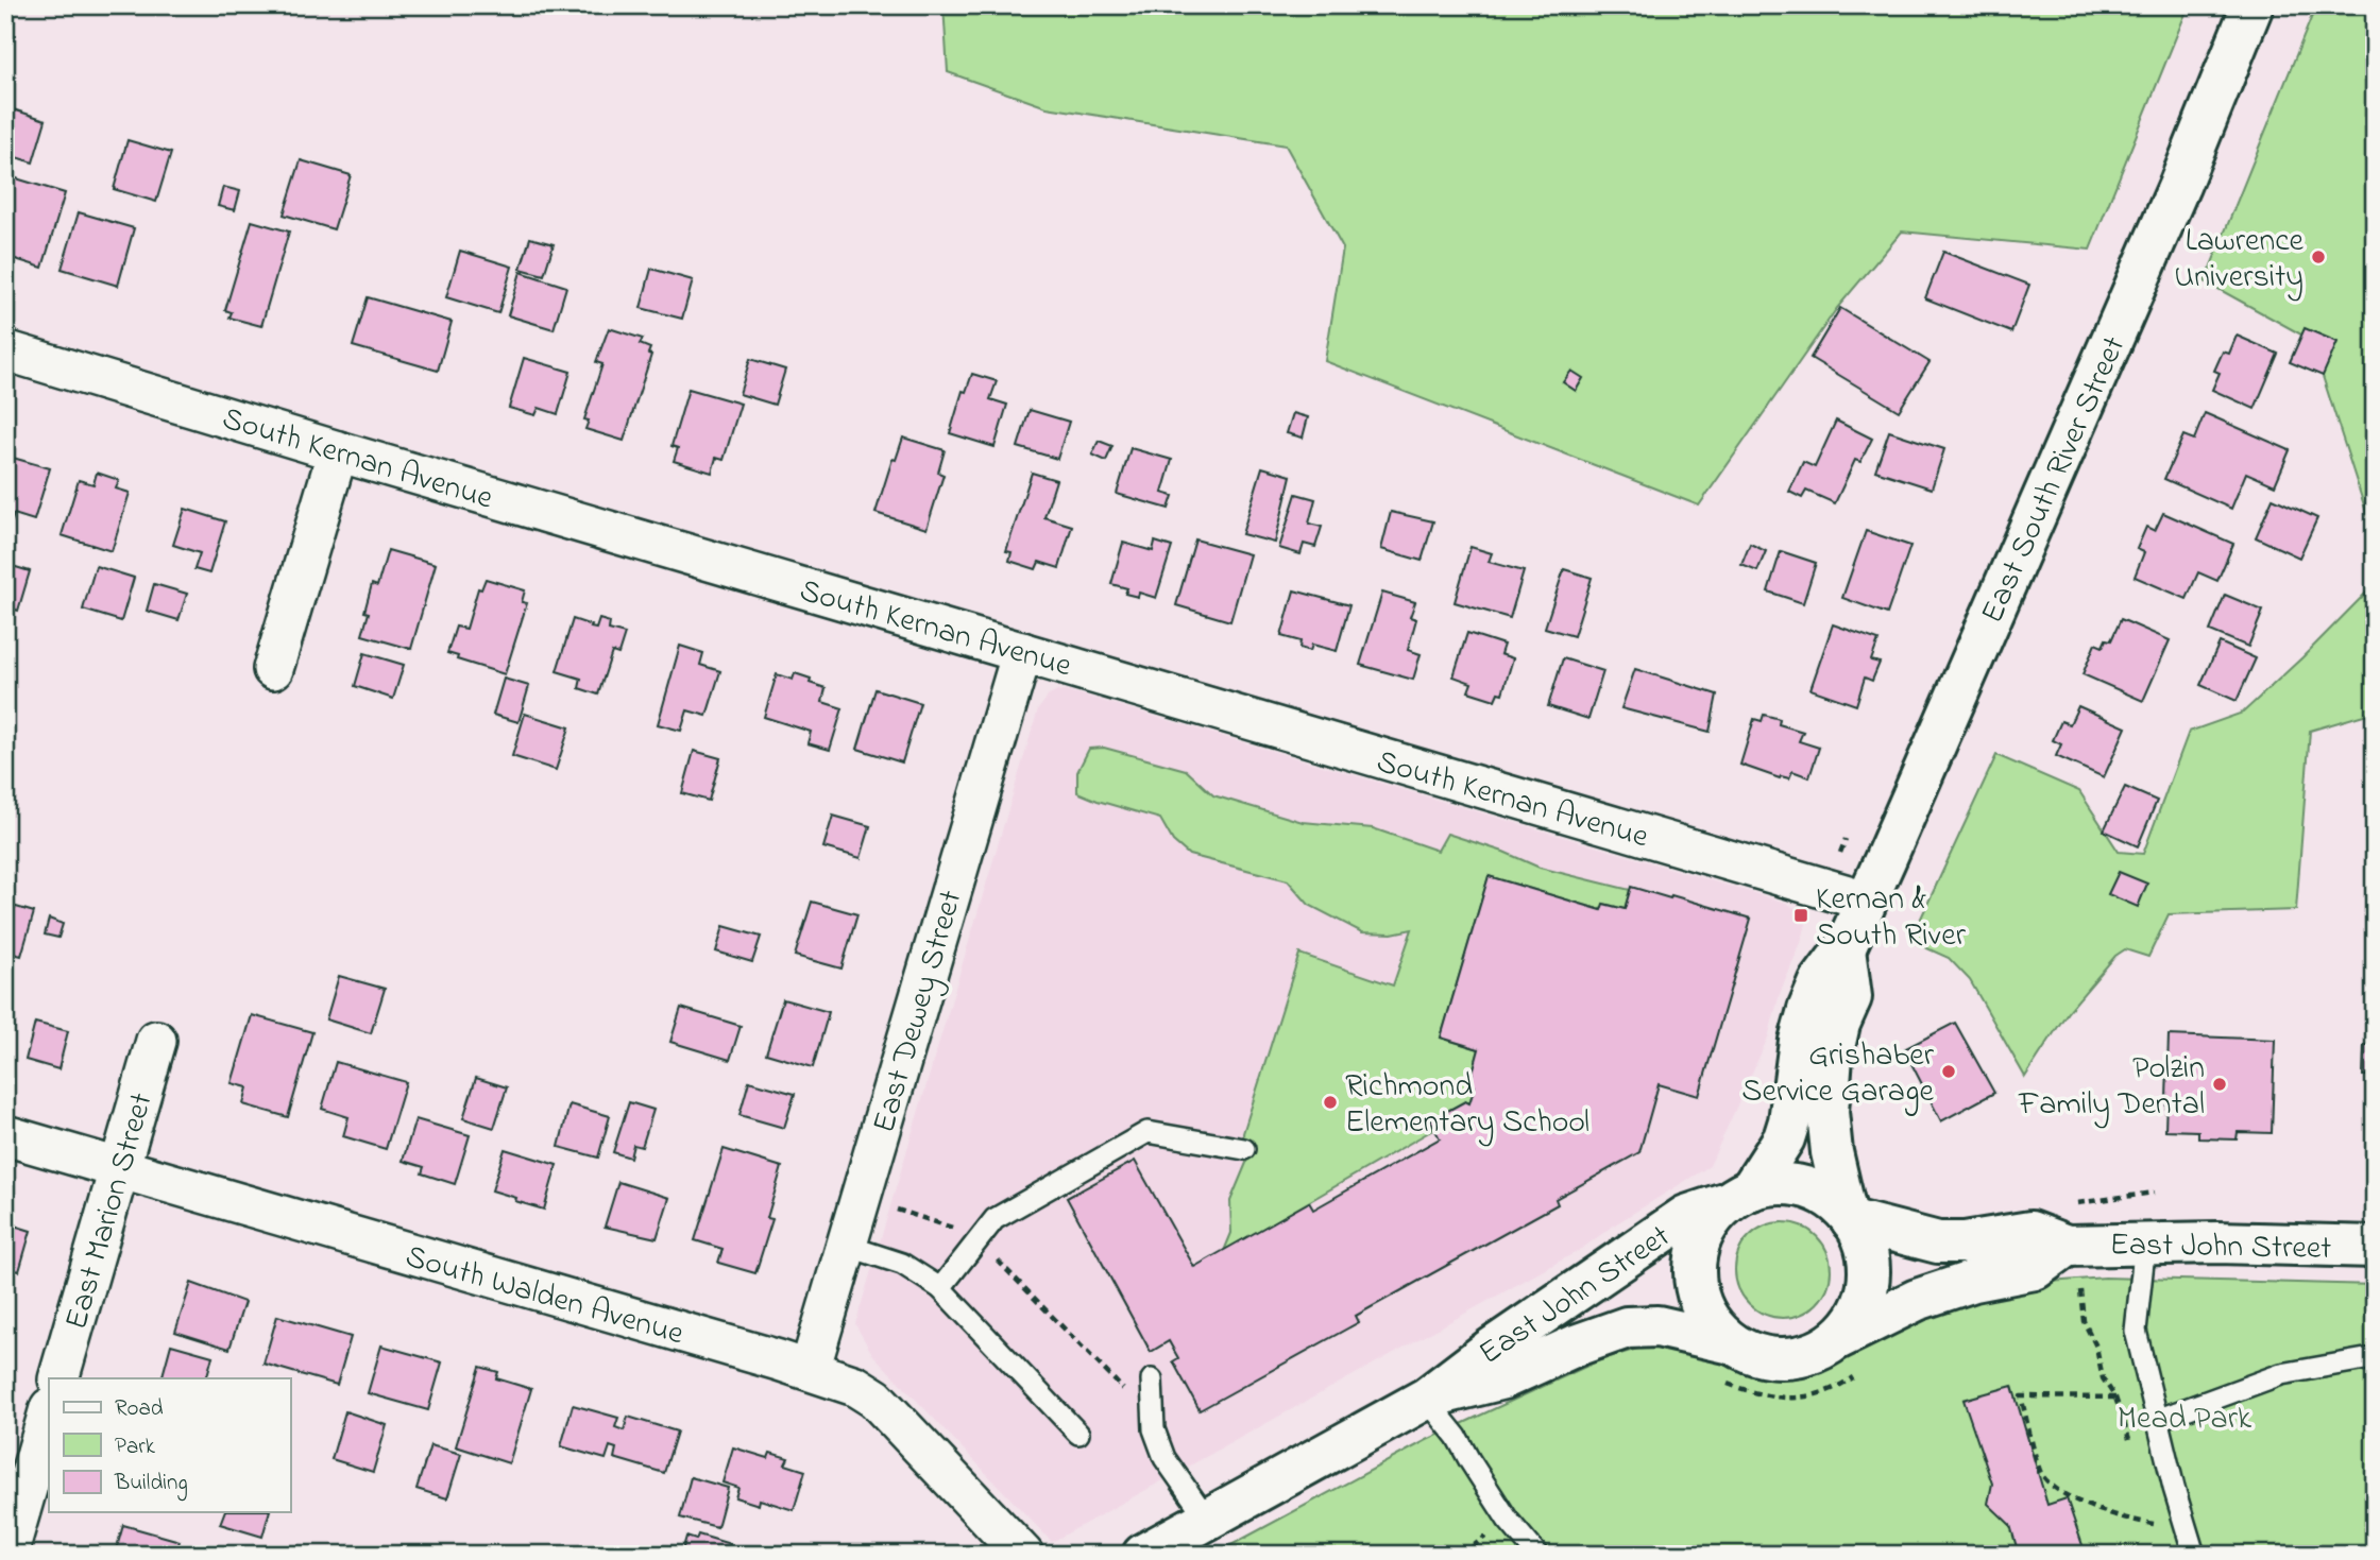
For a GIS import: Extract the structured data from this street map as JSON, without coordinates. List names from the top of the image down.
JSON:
{
  "streets": {
    "street": [
      "South Kernan Avenue",
      "East South River Street",
      "East Dewey Street",
      "East Marion Street",
      "East John Street",
      "South Walden Avenue"
    ]
  },
  "crossings": [
    ["South Kernan Avenue", "East South River Street"],
    ["South Kernan Avenue", "East Dewey Street"],
    ["East South River Street", "East John Street"],
    ["East Dewey Street", "South Walden Avenue"],
    ["East Marion Street", "South Walden Avenue"]
  ],
  "parks": ["Mead Park"],
  "places": {
    "other": [
      "Lawrence University",
      "Grishaber Service Garage",
      "Polzin Family Dental",
      "Richmond Elementary School"
    ],
    "transit": ["Kernan & South River"]
  },
  "legend": ["Road", "Park", "Building"]
}
